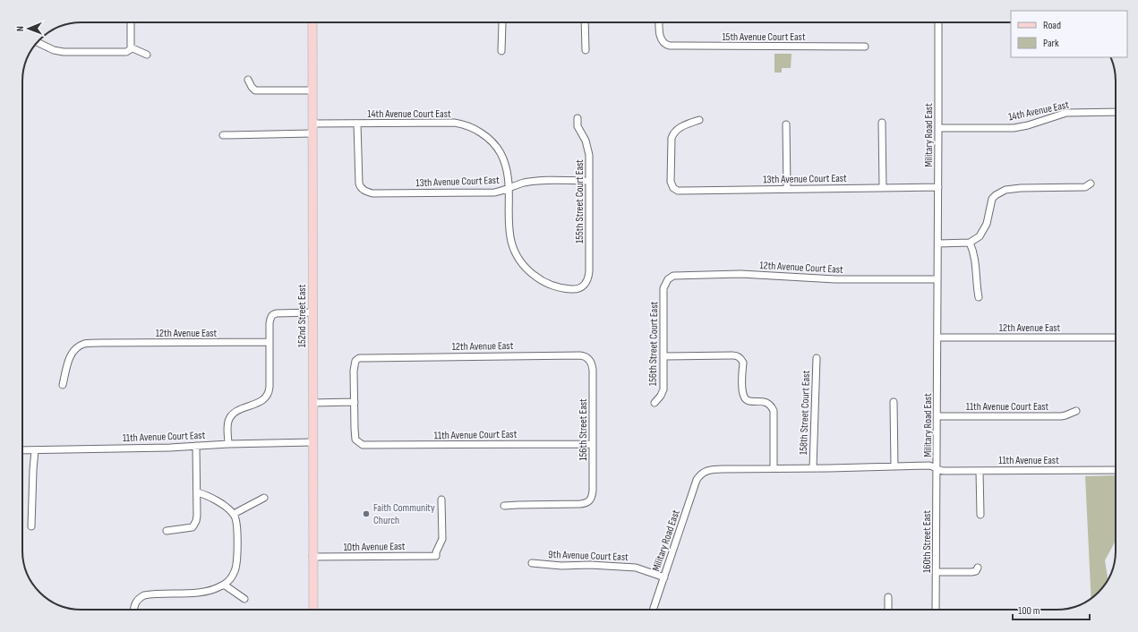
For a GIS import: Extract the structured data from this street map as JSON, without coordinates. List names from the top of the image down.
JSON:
{
  "streets": {
    "main road": ["152nd Street East"],
    "street": [
      "15th Avenue Court East",
      "14th Avenue East",
      "14th Avenue Court East",
      "Military Road East",
      "13th Avenue Court East",
      "155th Street Court East",
      "12th Avenue Court East",
      "12th Avenue East",
      "156th Street Court East",
      "11th Avenue Court East",
      "158th Street Court East",
      "156th Street East",
      "11th Avenue East",
      "160th Street East",
      "10th Avenue East",
      "9th Avenue Court East"
    ]
  },
  "crossings": [
    ["14th Avenue East", "Military Road East"],
    ["14th Avenue Court East", "13th Avenue Court East"],
    ["14th Avenue Court East", "155th Street Court East"],
    ["14th Avenue Court East", "152nd Street East"],
    ["Military Road East", "13th Avenue Court East"],
    ["Military Road East", "12th Avenue Court East"],
    ["Military Road East", "12th Avenue East"],
    ["Military Road East", "11th Avenue Court East"],
    ["Military Road East", "158th Street Court East"],
    ["Military Road East", "11th Avenue East"],
    ["Military Road East", "160th Street East"],
    ["Military Road East", "9th Avenue Court East"],
    ["13th Avenue Court East", "155th Street Court East"],
    ["12th Avenue Court East", "156th Street Court East"],
    ["152nd Street East", "11th Avenue Court East"],
    ["152nd Street East", "10th Avenue East"],
    ["12th Avenue East", "11th Avenue Court East"],
    ["12th Avenue East", "156th Street East"],
    ["11th Avenue Court East", "156th Street East"],
    ["11th Avenue East", "160th Street East"]
  ],
  "places": ["Faith Community Church"],
  "legend": ["Road", "Park"],
  "scale_bar": "100 m",
  "north": "left"
}
